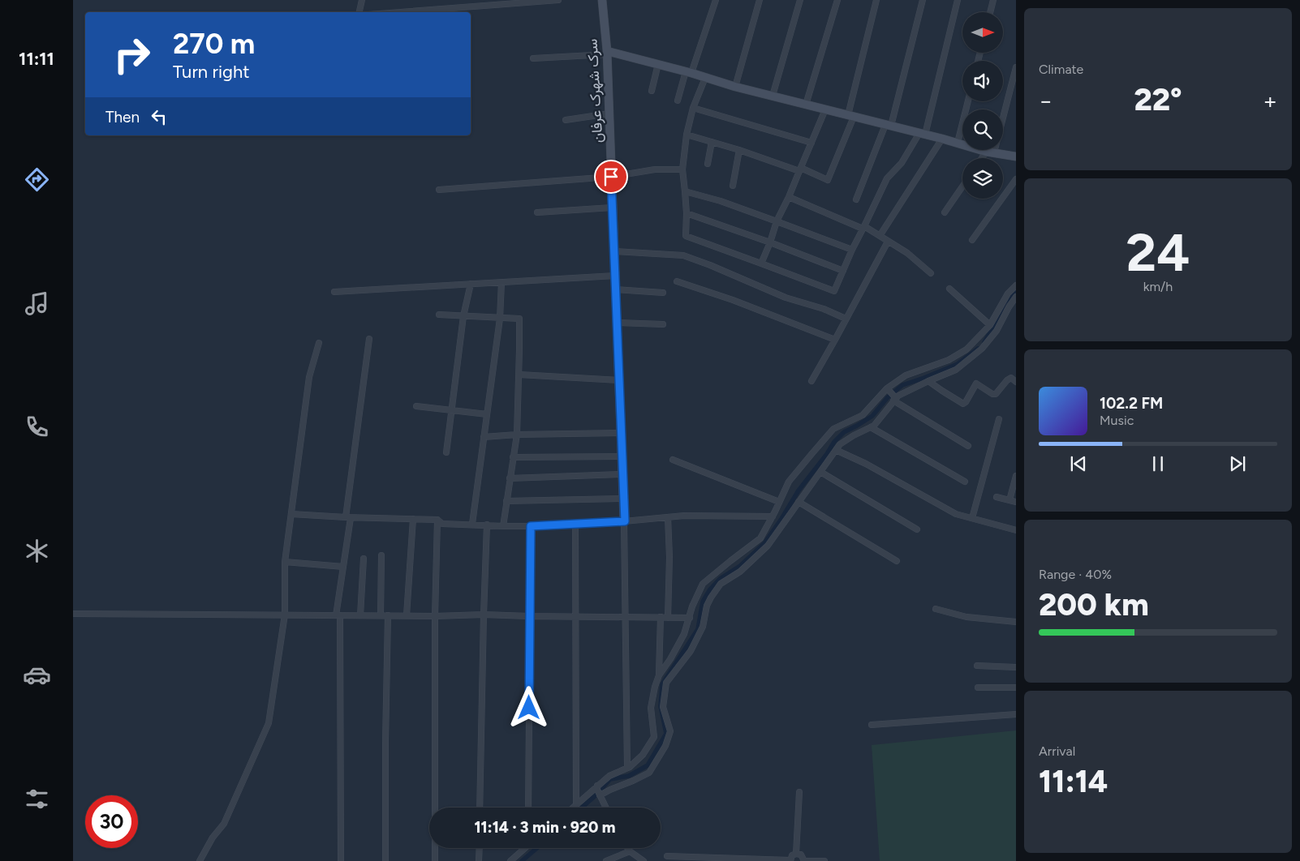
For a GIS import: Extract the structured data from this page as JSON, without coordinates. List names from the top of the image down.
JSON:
{
  "streets": {
    "street": ["سرک شهرک عرفان"]
  },
  "north": "right",
  "page": {
    "tabs": "11:11",
    "tile": [
      "Climate",
      ["24", "km/h"],
      ["Range · 40%", "200 km"],
      ["Arrival", "11:14"]
    ],
    "turn": ["270 m", "Turn right"],
    "heat": ["−", "22°", "+"],
    "then": "Then",
    "song": ["102.2 FM", "Music"],
    "limit": "30",
    "trip": "11:14 · 3 min · 920 m"
  }
}
